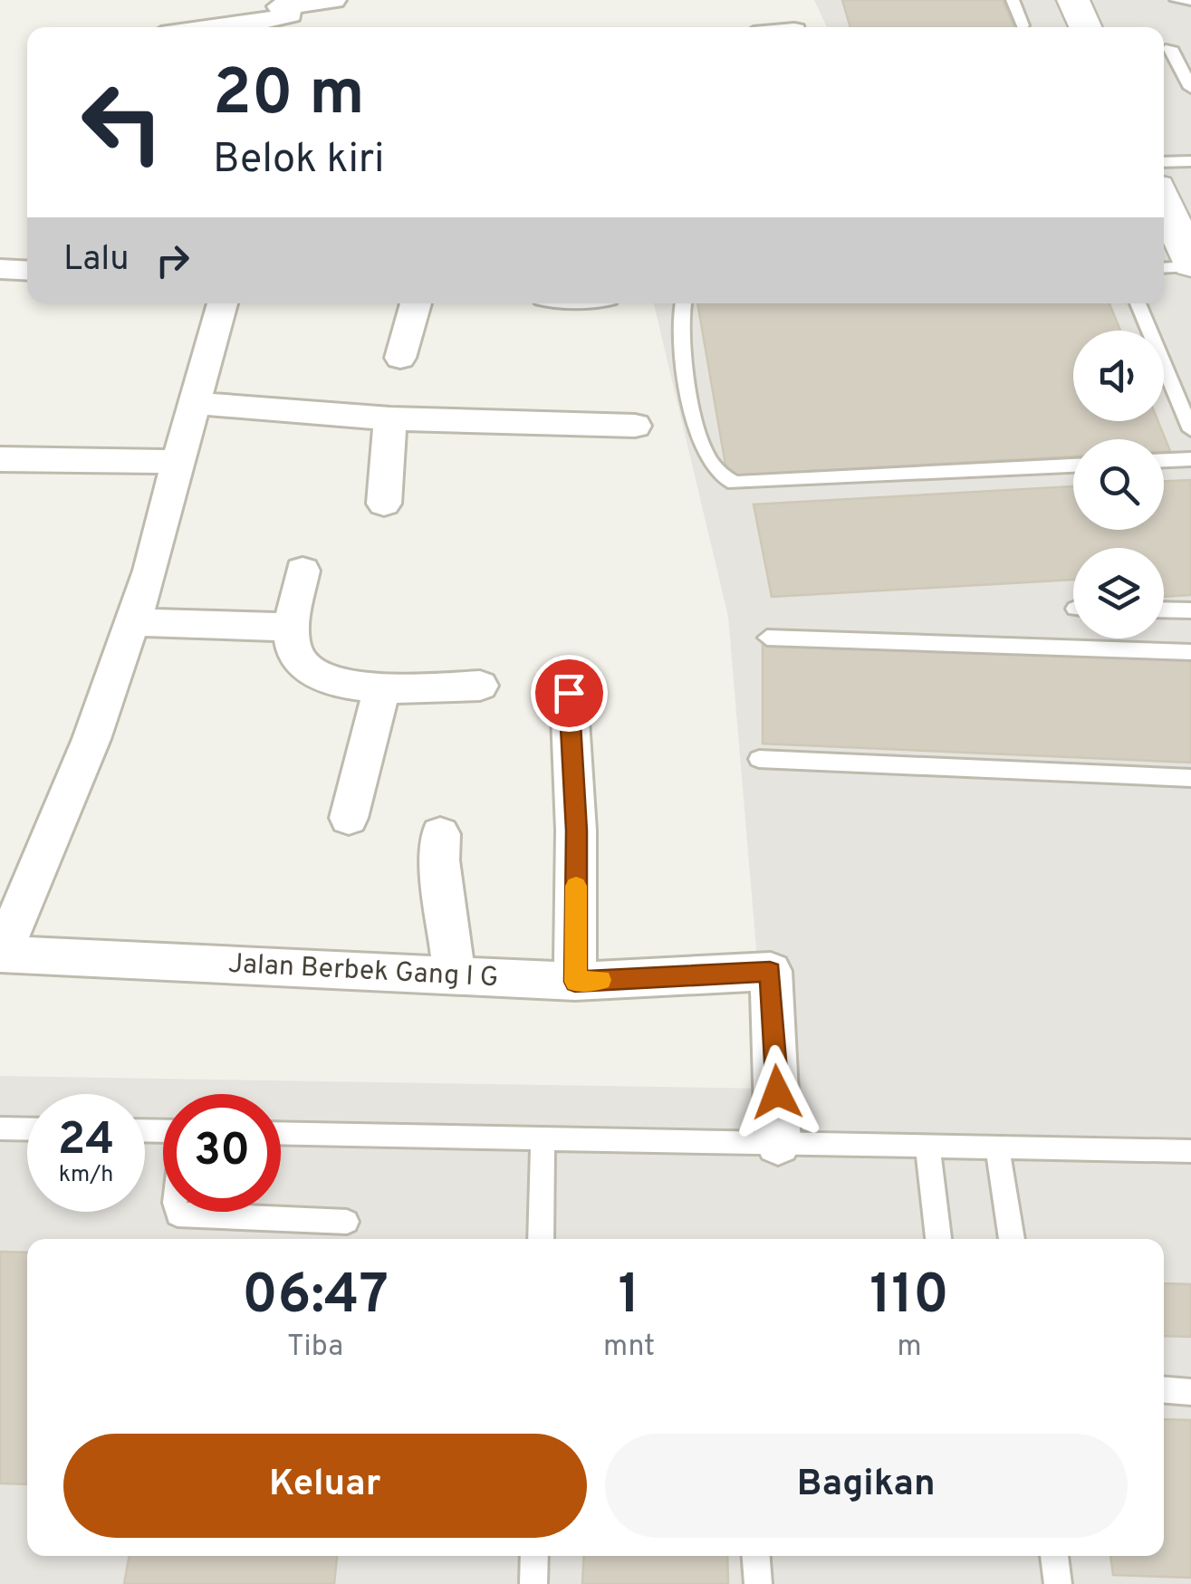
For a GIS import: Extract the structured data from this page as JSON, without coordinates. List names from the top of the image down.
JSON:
{
  "streets": {
    "street": ["Jalan Berbek Gang I G"]
  },
  "page": {
    "turn": ["20 m", "Belok kiri"],
    "then": "Lalu",
    "speed": "24 km/h",
    "limit": "30",
    "eta": [
      "06:47",
      "Tiba",
      "1",
      "mnt",
      "110",
      "m"
    ],
    "buttons": ["Keluar", "Bagikan"]
  }
}
